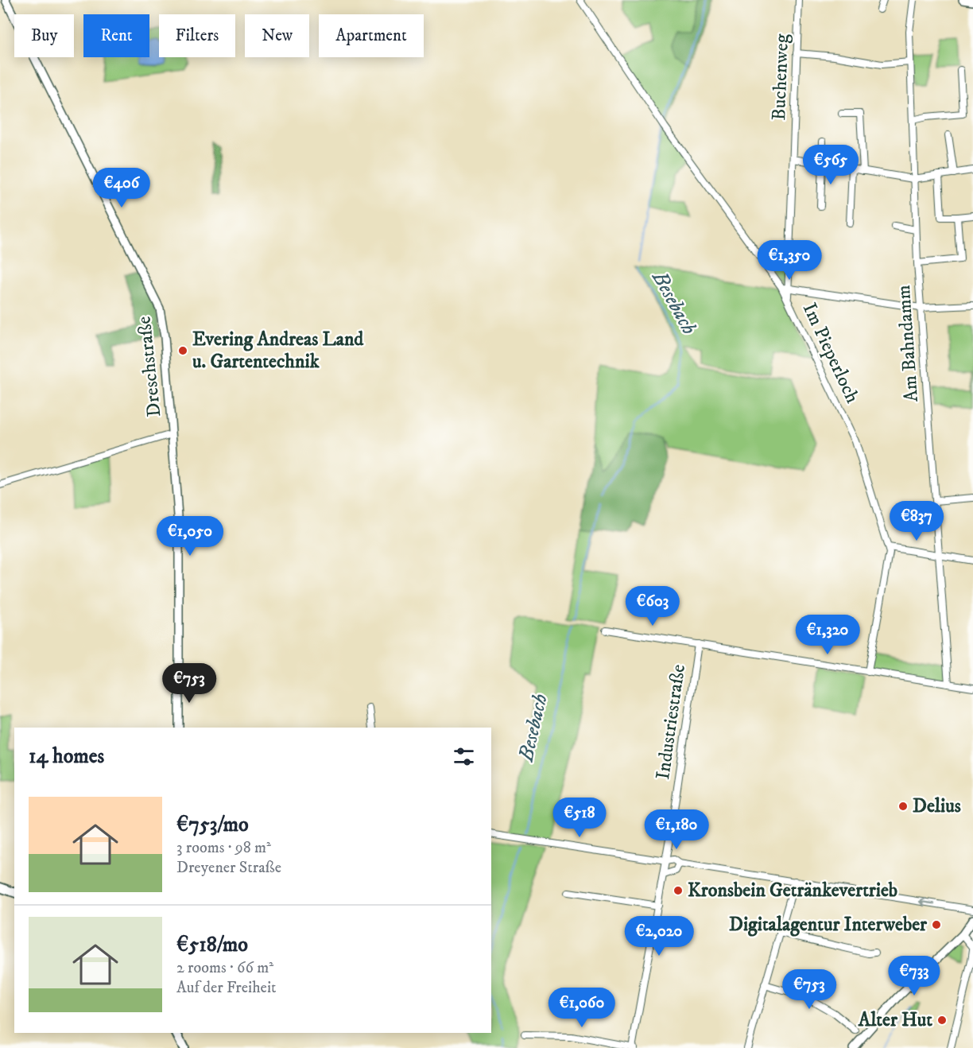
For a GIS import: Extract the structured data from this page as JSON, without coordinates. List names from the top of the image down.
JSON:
{
  "streets": {
    "street": [
      "Buchenweg",
      "Am Bahndamm",
      "Im Pieperloch",
      "Dreschstraße",
      "Industriestraße"
    ]
  },
  "crossings": [
    ["Buchenweg", "Im Pieperloch"]
  ],
  "water": ["Besebach"],
  "places": [
    "Evering Andreas Land u. Gartentechnik",
    "Delius",
    "Kronsbein Getränkevertrieb",
    "Digitalagentur Interweber",
    "Alter Hut"
  ],
  "page": {
    "chip": [
      "Buy",
      "Rent",
      "Filters",
      "New",
      "Apartment"
    ],
    "price": [
      "€565",
      "€406",
      "€1,350",
      "€837",
      "€1,050",
      "€603",
      "€1,320",
      "€753",
      "€518",
      "€1,180",
      "€2,020",
      "€733",
      "€753",
      "€1,060"
    ],
    "heading": "14 homes",
    "list": [
      {
        "name": "€753/mo",
        "note": "3 rooms · 98 m² · Dreyener Straße"
      },
      {
        "name": "€518/mo",
        "note": "2 rooms · 66 m² · Auf der Freiheit"
      }
    ]
  }
}
